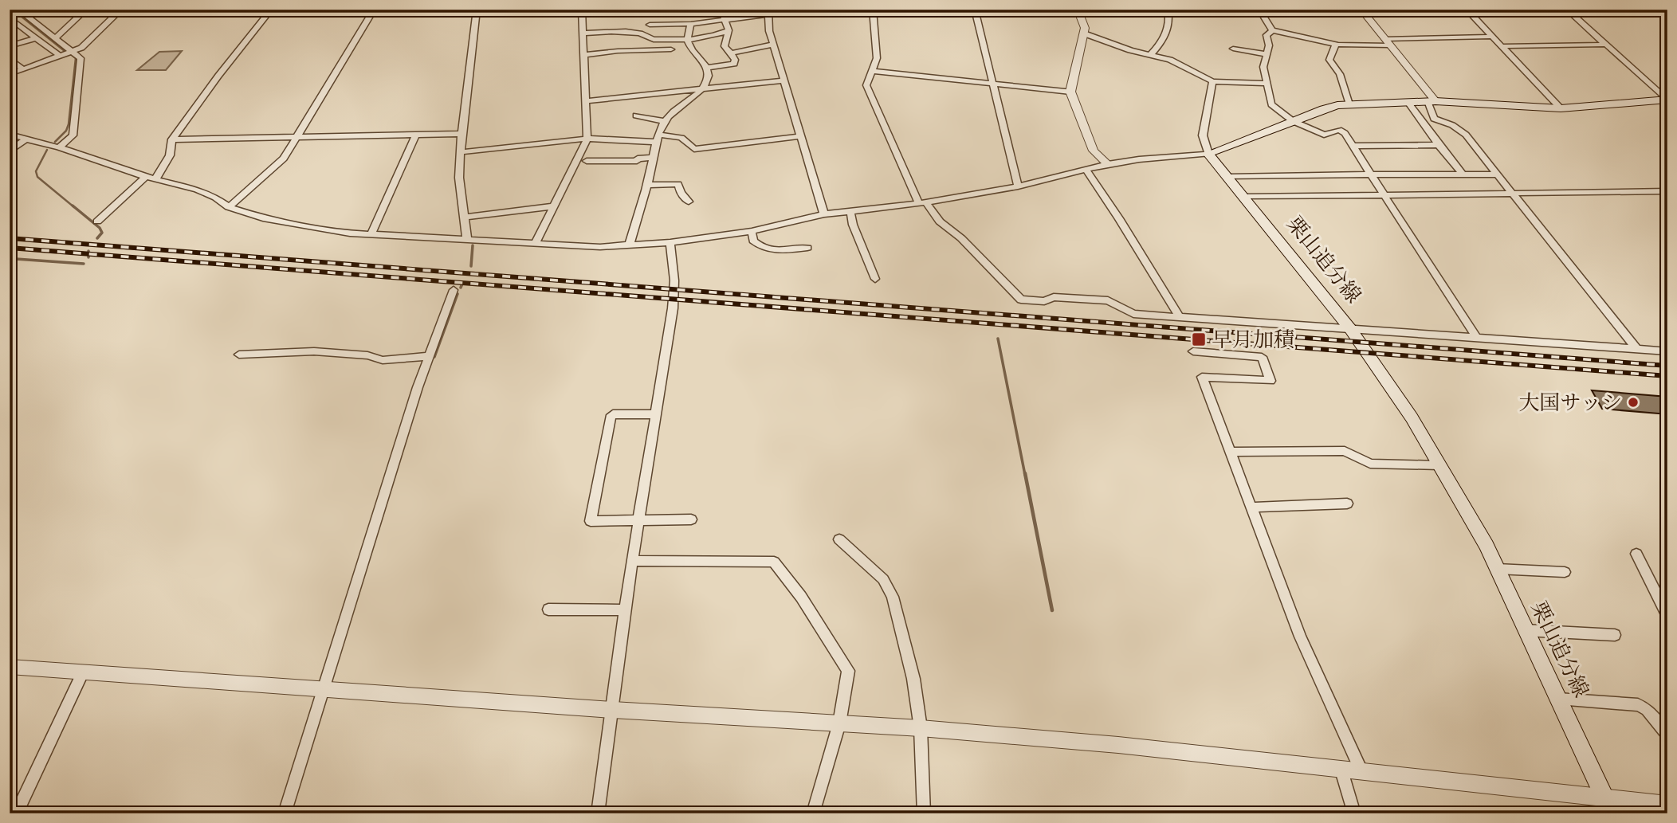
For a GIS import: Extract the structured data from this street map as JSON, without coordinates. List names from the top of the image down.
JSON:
{
  "streets": {
    "main road": ["栗山追分線"]
  },
  "places": {
    "transit": ["早月加積"],
    "other": ["大国サッシ"]
  }
}
